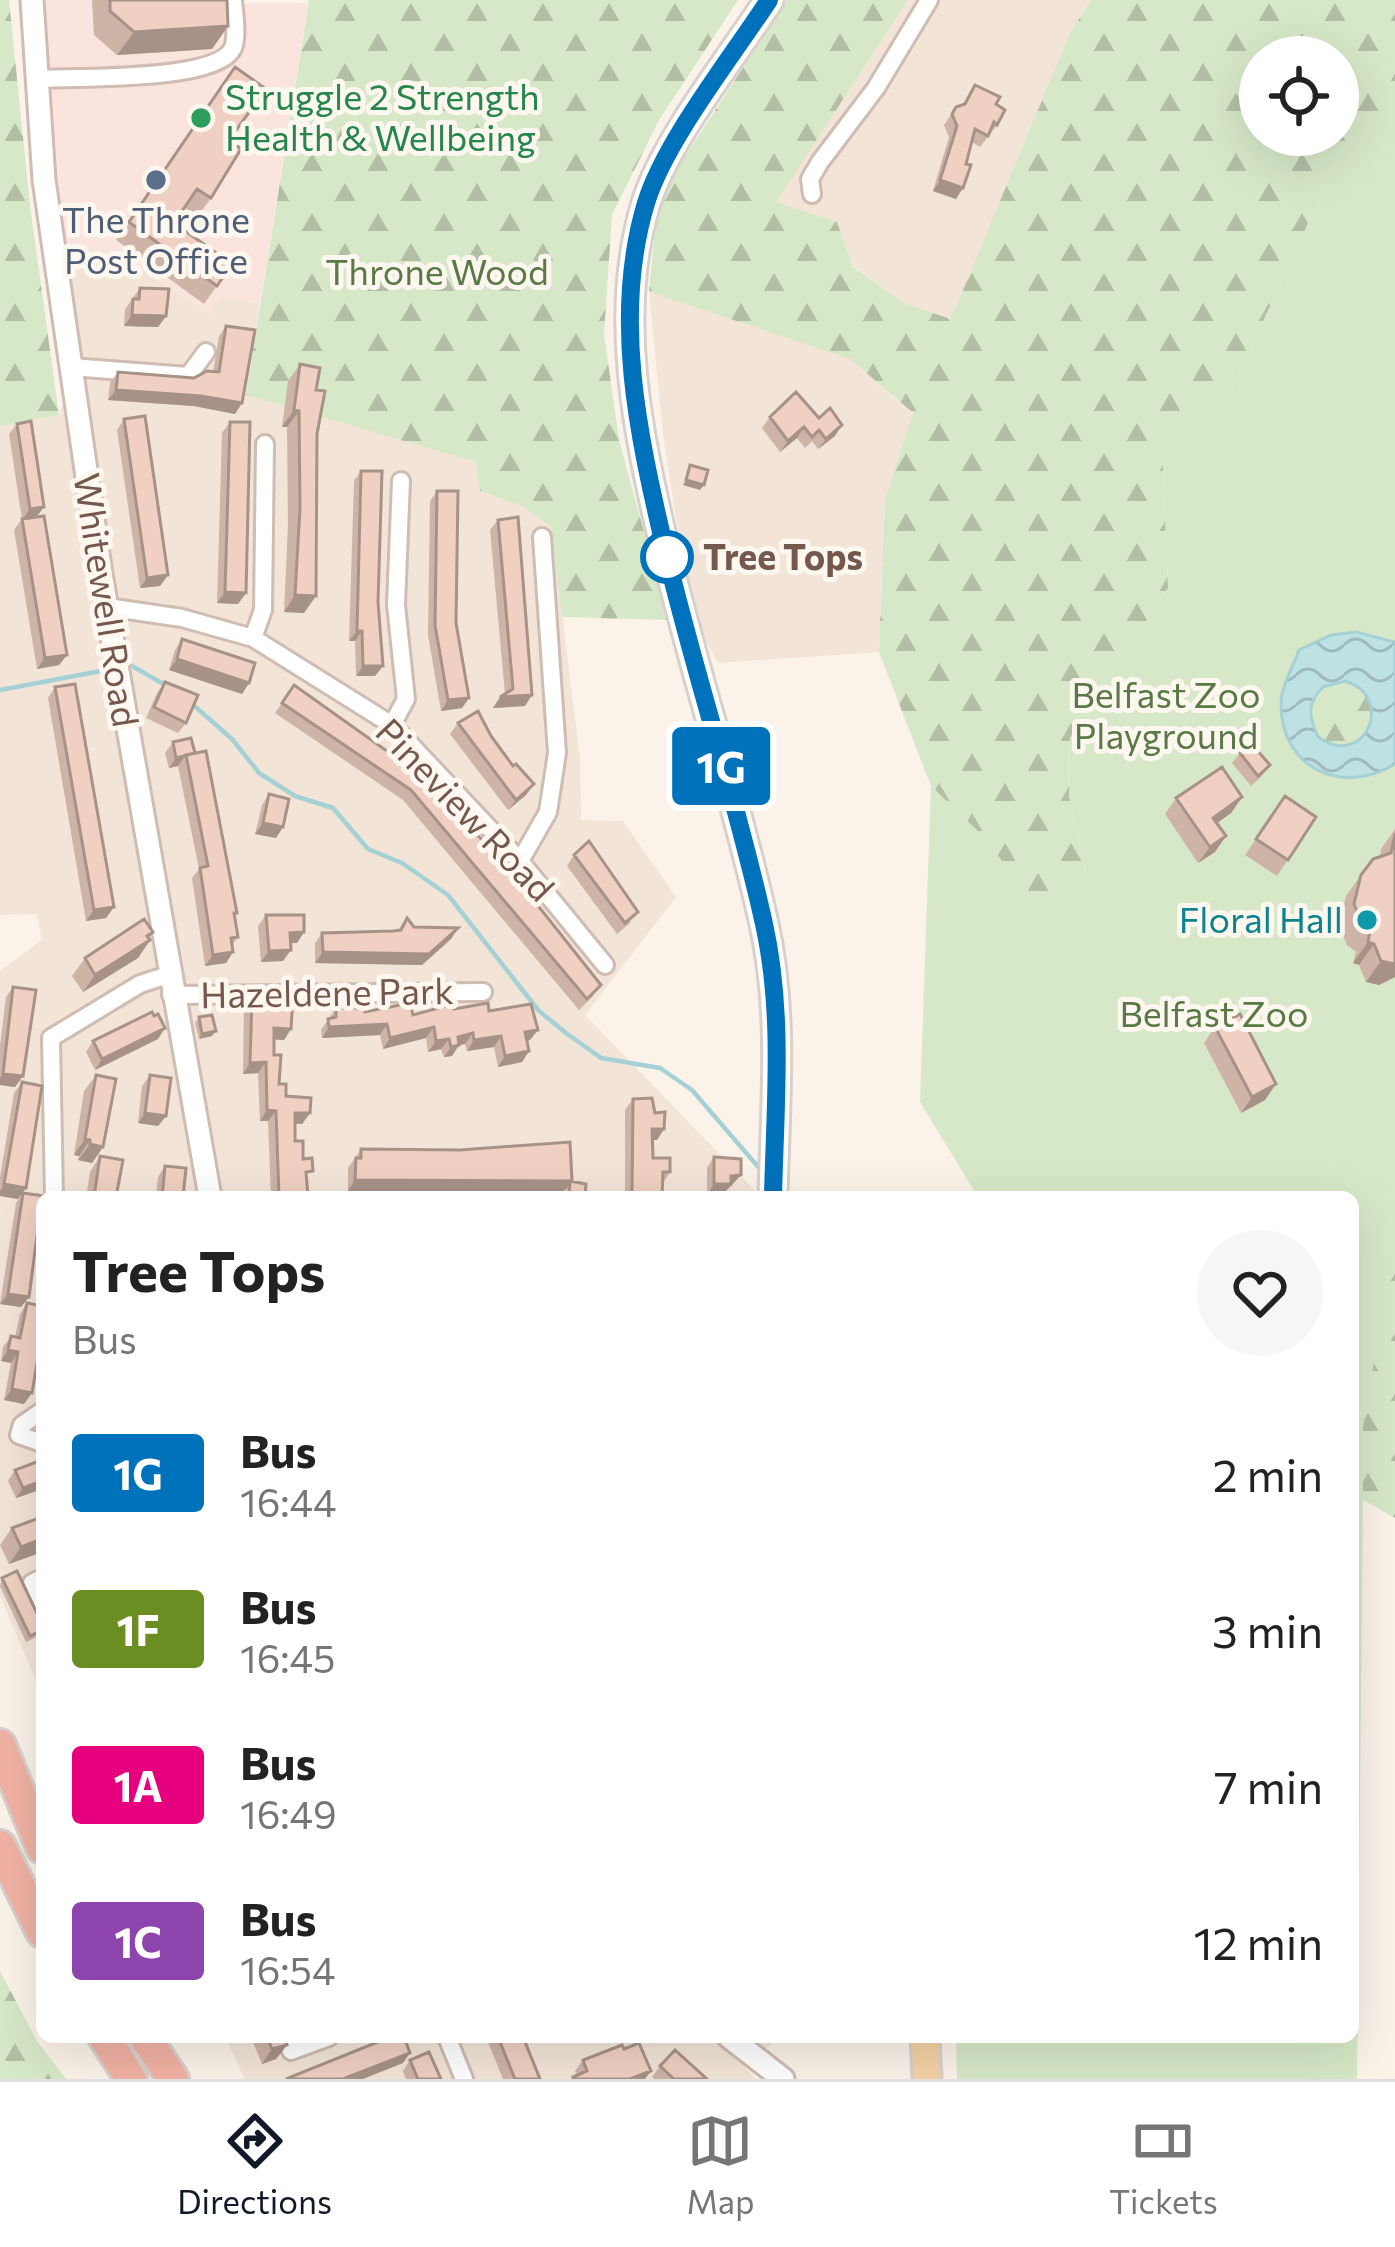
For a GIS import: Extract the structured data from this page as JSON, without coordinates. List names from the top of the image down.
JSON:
{
  "streets": {
    "street": ["Whitewell Road", "Pineview Road", "Hazeldene Park"]
  },
  "crossings": [
    ["Whitewell Road", "Pineview Road"],
    ["Whitewell Road", "Hazeldene Park"]
  ],
  "parks": ["Throne Wood", "Belfast Zoo Playground", "Belfast Zoo"],
  "places": [
    "Struggle 2 Strength Health & Wellbeing",
    "The Throne Post Office",
    "Tree Tops",
    "Floral Hall"
  ],
  "lines": ["bus line 1G"],
  "page": {
    "on_map": "1G",
    "heading": ["Tree Tops", "Bus"],
    "list": [
      {
        "mark": "1G",
        "name": "Bus",
        "note": "16:44",
        "value": "2 min"
      },
      {
        "mark": "1F",
        "name": "Bus",
        "note": "16:45",
        "value": "3 min"
      },
      {
        "mark": "1A",
        "name": "Bus",
        "note": "16:49",
        "value": "7 min"
      },
      {
        "mark": "1C",
        "name": "Bus",
        "note": "16:54",
        "value": "12 min"
      }
    ],
    "tabs": ["Directions", "Map", "Tickets"]
  }
}
